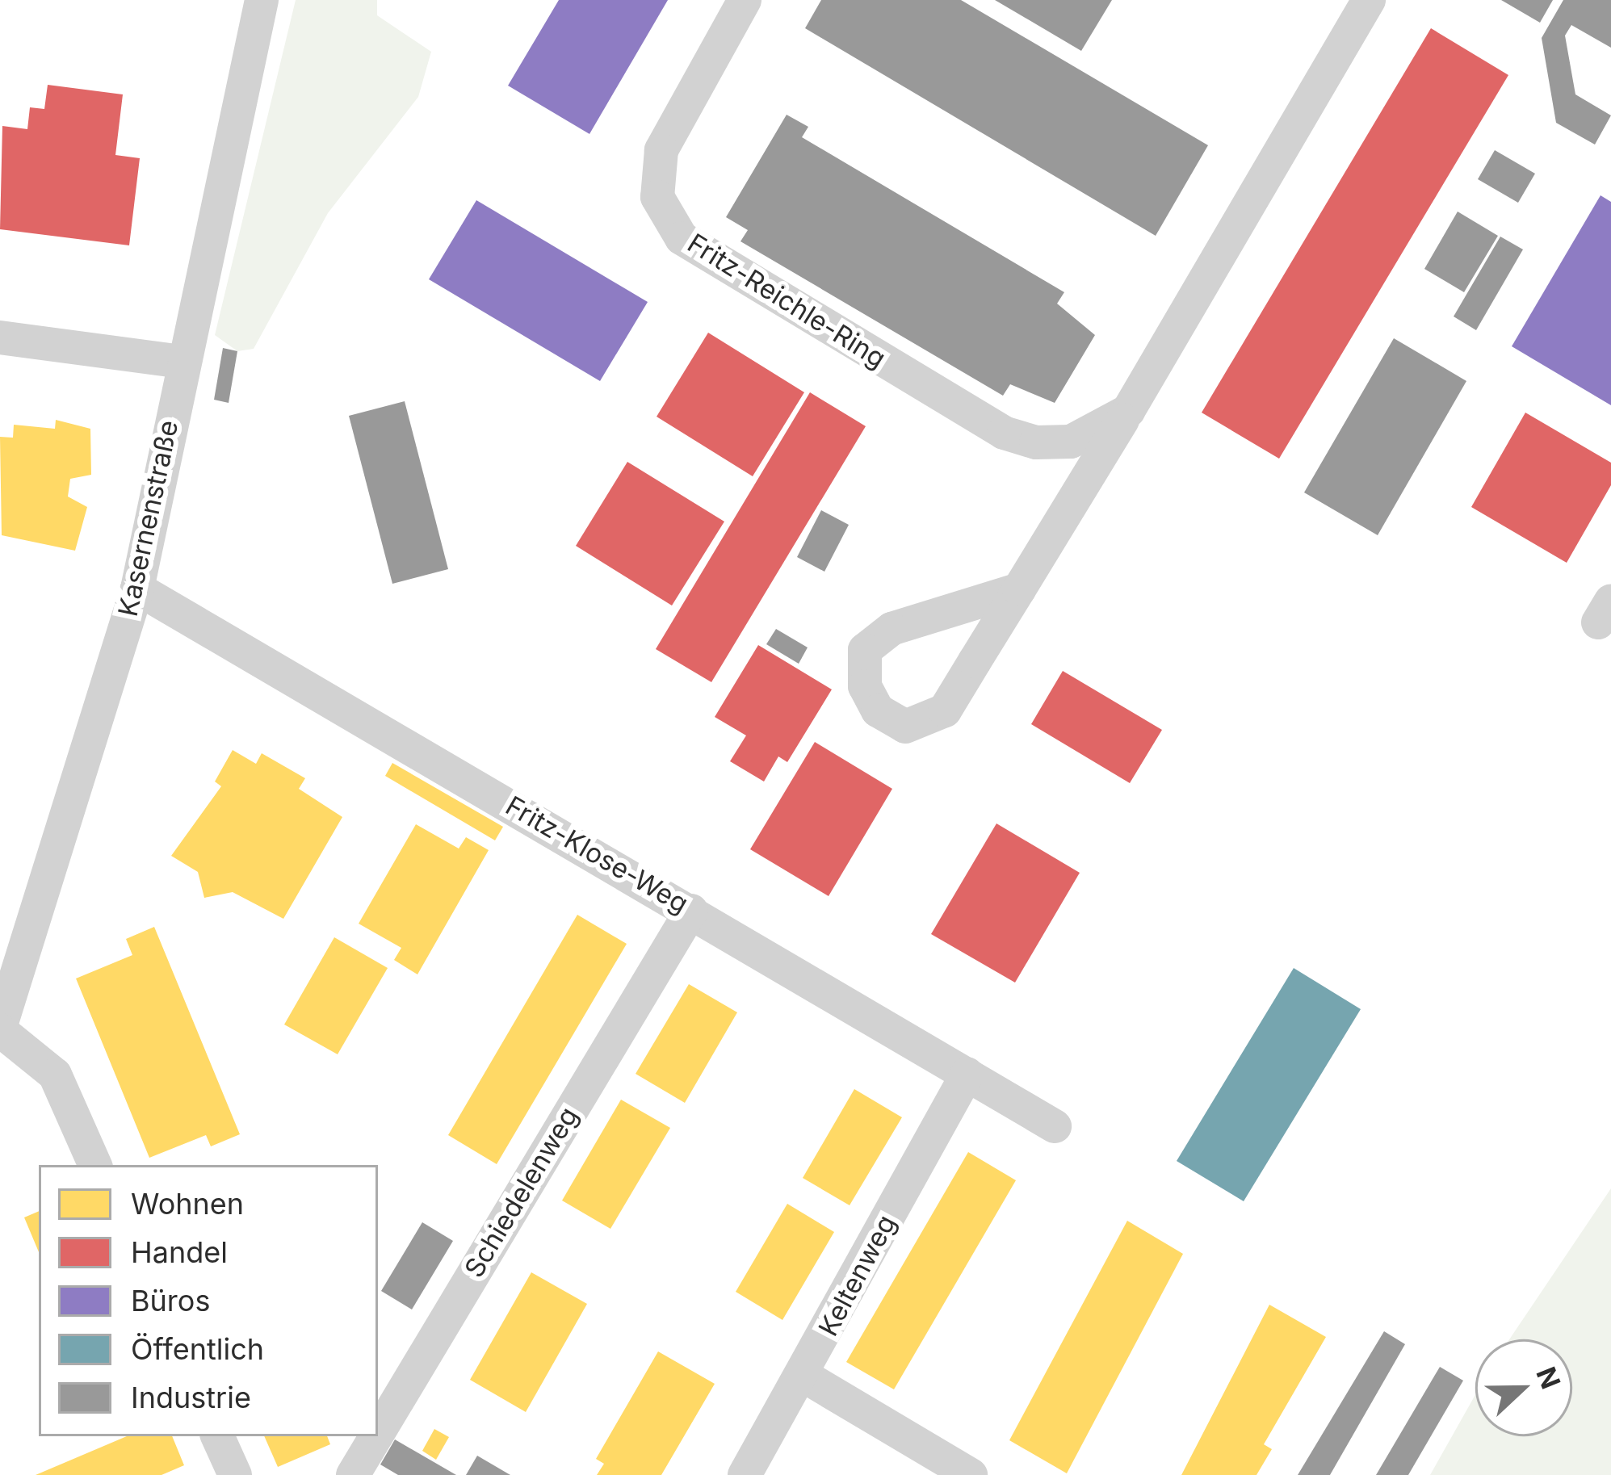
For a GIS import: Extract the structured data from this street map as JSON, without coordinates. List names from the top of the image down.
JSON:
{
  "streets": {
    "street": [
      "Fritz-Reichle-Ring",
      "Kasernenstraße",
      "Fritz-Klose-Weg",
      "Schiedelenweg",
      "Keltenweg"
    ]
  },
  "crossings": [
    ["Kasernenstraße", "Fritz-Klose-Weg"],
    ["Fritz-Klose-Weg", "Schiedelenweg"],
    ["Fritz-Klose-Weg", "Keltenweg"]
  ],
  "legend": [
    "Wohnen",
    "Handel",
    "Büros",
    "Öffentlich",
    "Industrie"
  ],
  "north": "right"
}
